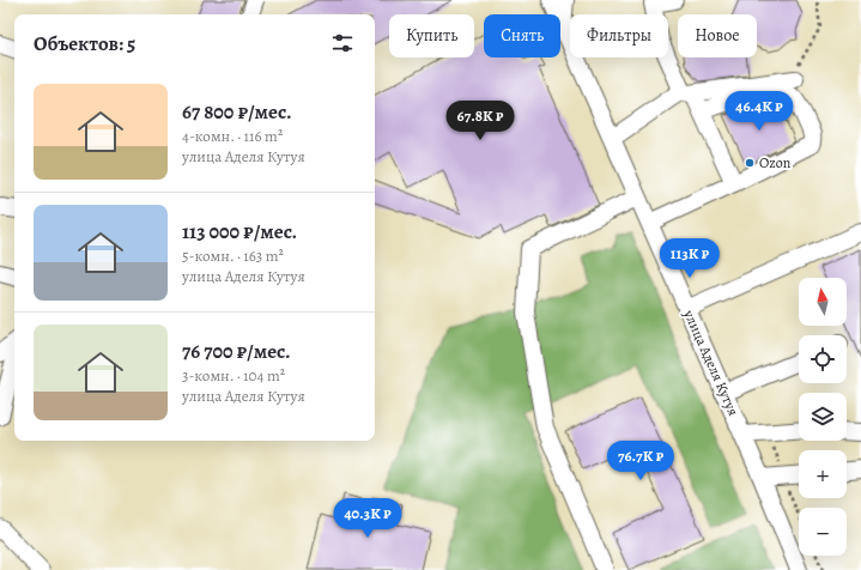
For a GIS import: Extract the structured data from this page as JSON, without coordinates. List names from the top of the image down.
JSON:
{
  "streets": {
    "street": ["улица Аделя Кутуя"]
  },
  "places": ["Ozon"],
  "north": "top",
  "page": {
    "chip": [
      "Купить",
      "Снять",
      "Фильтры",
      "Новое"
    ],
    "heading": "Объектов: 5",
    "list": [
      {
        "name": "67 800 ₽/мес.",
        "note": "4-комн. · 116 m² · улица Аделя Кутуя"
      },
      {
        "name": "113 000 ₽/мес.",
        "note": "5-комн. · 163 m² · улица Аделя Кутуя"
      },
      {
        "name": "76 700 ₽/мес.",
        "note": "3-комн. · 104 m² · улица Аделя Кутуя"
      }
    ],
    "price": [
      "46.4K ₽",
      "67.8K ₽",
      "113K ₽",
      "76.7K ₽",
      "40.3K ₽"
    ],
    "map_buttons": ["+", "−"]
  }
}
